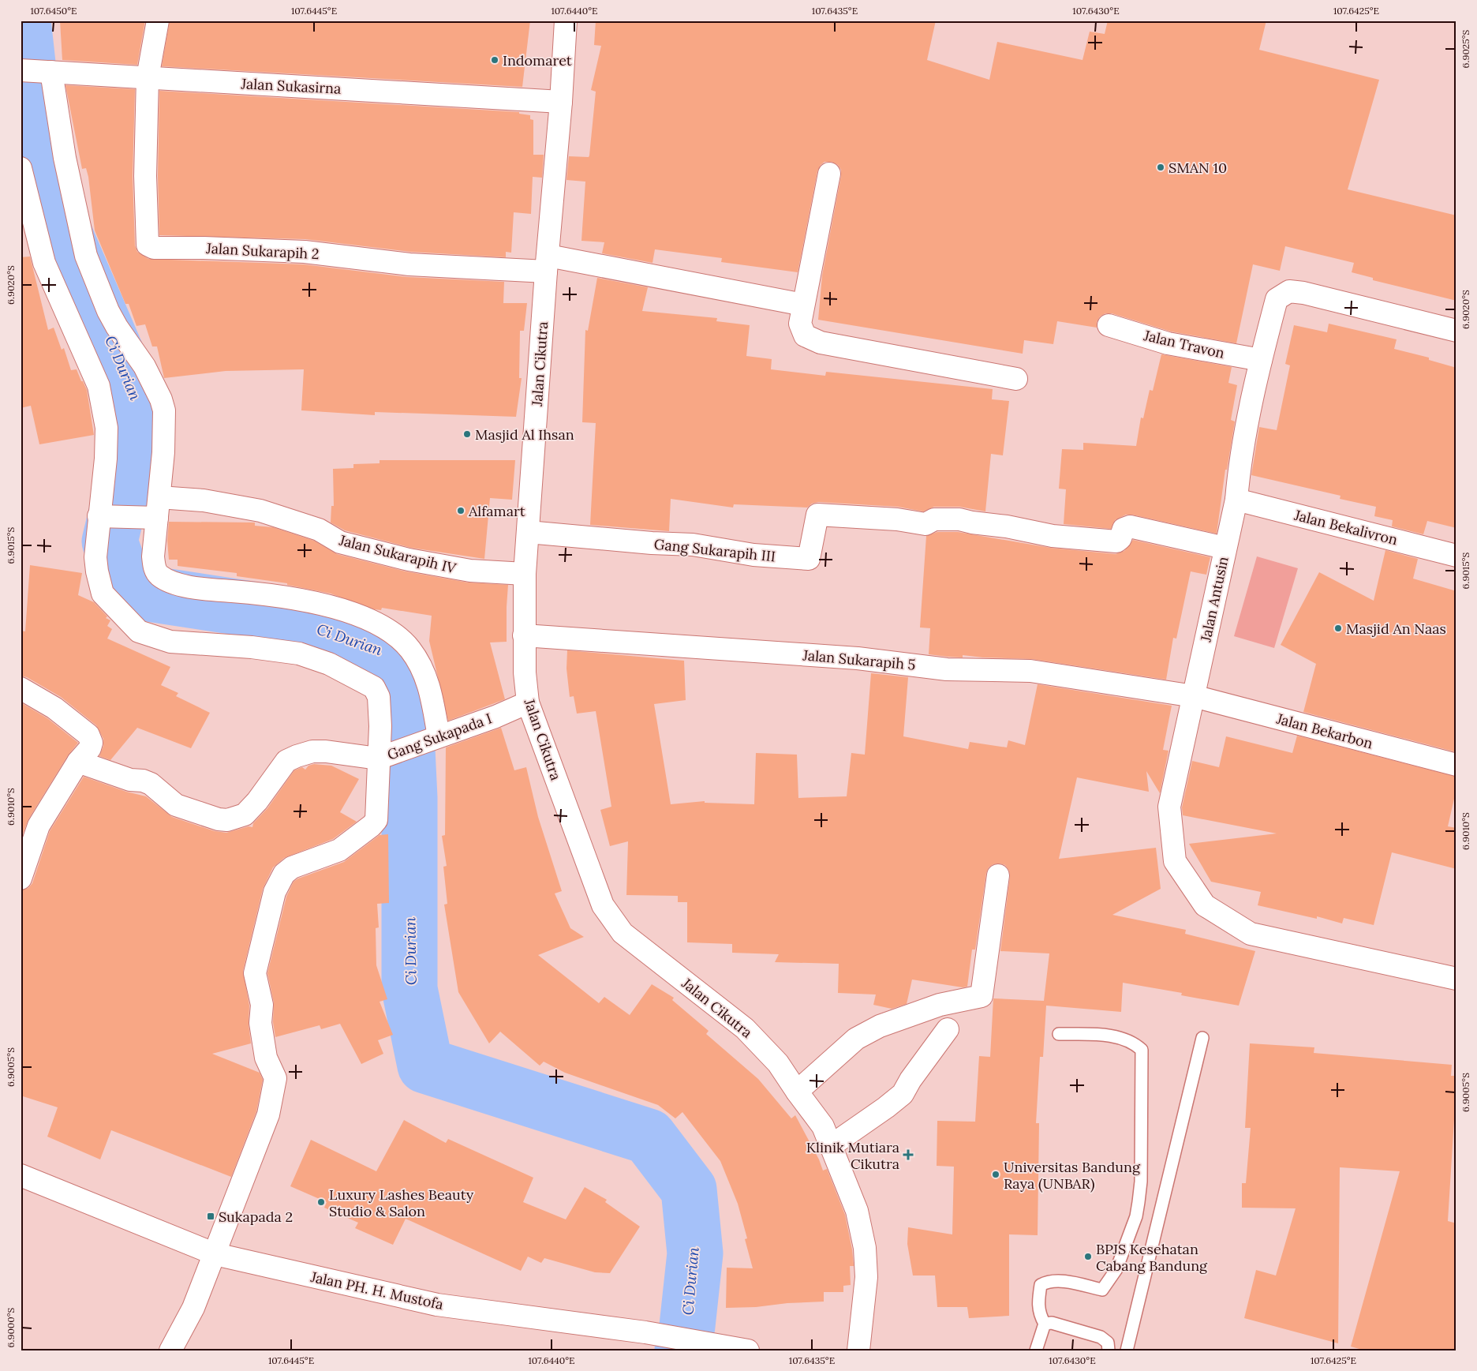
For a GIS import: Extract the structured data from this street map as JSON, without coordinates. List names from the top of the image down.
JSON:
{
  "streets": {
    "main road": [
      "Jalan Sukasirna",
      "Jalan Sukarapih 2",
      "Jalan Travon",
      "Jalan Cikutra",
      "Jalan Bekalivron",
      "Gang Sukarapih III",
      "Jalan Sukarapih IV",
      "Jalan Antusin",
      "Jalan Sukarapih 5",
      "Jalan Bekarbon",
      "Gang Sukapada I",
      "Jalan PH. H. Mustofa"
    ]
  },
  "crossings": [
    ["Jalan Sukasirna", "Jalan Sukarapih 2"],
    ["Jalan Sukasirna", "Jalan Cikutra"],
    ["Jalan Sukarapih 2", "Jalan Cikutra"],
    ["Jalan Travon", "Jalan Antusin"],
    ["Jalan Cikutra", "Gang Sukarapih III"],
    ["Jalan Cikutra", "Jalan Sukarapih IV"],
    ["Jalan Cikutra", "Jalan Sukarapih 5"],
    ["Jalan Cikutra", "Gang Sukapada I"],
    ["Jalan Bekalivron", "Jalan Antusin"],
    ["Gang Sukarapih III", "Jalan Antusin"],
    ["Jalan Antusin", "Jalan Sukarapih 5"],
    ["Jalan Antusin", "Jalan Bekarbon"],
    ["Jalan Sukarapih 5", "Jalan Bekarbon"]
  ],
  "water": ["Ci Durian"],
  "places": {
    "other": [
      "Indomaret",
      "SMAN 10",
      "Masjid Al Ihsan",
      "Alfamart",
      "Masjid An Naas",
      "Universitas Bandung Raya (UNBAR)",
      "Luxury Lashes Beauty Studio & Salon",
      "BPJS Kesehatan Cabang Bandung"
    ],
    "health": ["Klinik Mutiara Cikutra"],
    "transit": ["Sukapada 2"]
  },
  "coordinates": [
    "107.6450°E",
    "107.6445°E",
    "107.6440°E",
    "107.6435°E",
    "107.6430°E",
    "107.6425°E",
    "6.9025°S",
    "6.9020°S",
    "6.9015°S",
    "6.9010°S",
    "6.9005°S",
    "6.9000°S"
  ]
}
